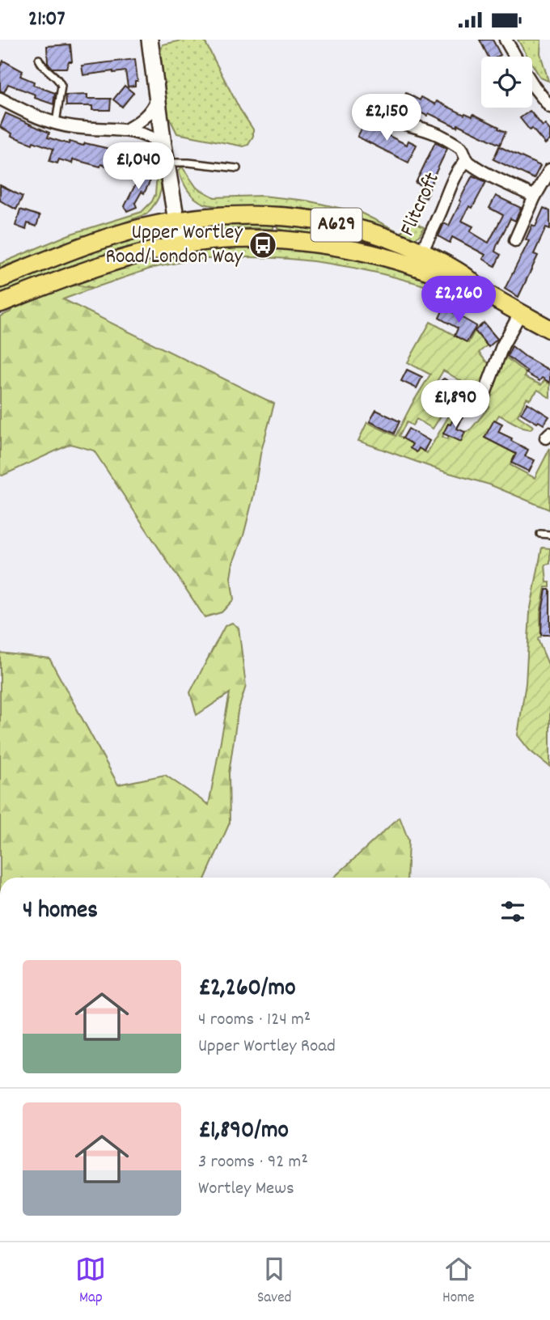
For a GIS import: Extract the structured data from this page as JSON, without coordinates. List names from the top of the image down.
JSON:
{
  "streets": {
    "main road": ["A629"],
    "street": ["Flitcroft"]
  },
  "crossings": [
    ["Flitcroft", "A629"]
  ],
  "places": {
    "bus stop": ["Upper Wortley Road/London Way"]
  },
  "page": {
    "status": "21:07",
    "price": [
      "£2,150",
      "£1,040",
      "£2,260",
      "£1,890"
    ],
    "heading": "4 homes",
    "list": [
      {
        "name": "£2,260/mo",
        "note": "4 rooms · 124 m² · Upper Wortley Road"
      },
      {
        "name": "£1,890/mo",
        "note": "3 rooms · 92 m² · Wortley Mews"
      }
    ],
    "tabs": ["Map", "Saved", "Home"]
  }
}
